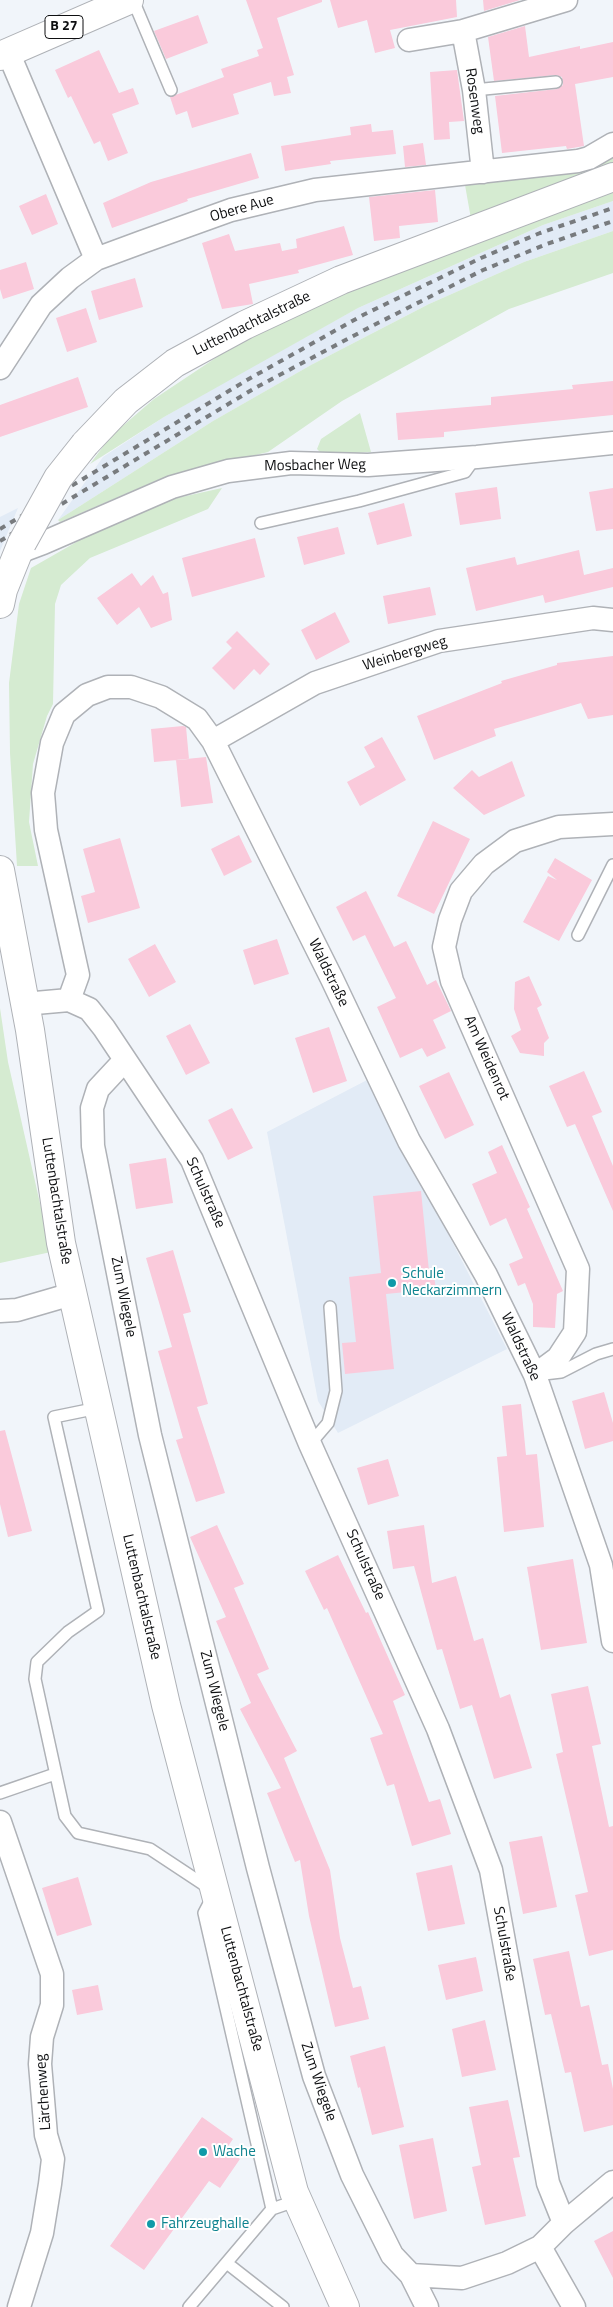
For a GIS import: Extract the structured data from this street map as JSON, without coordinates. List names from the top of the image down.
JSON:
{
  "streets": {
    "street": [
      "B 27",
      "Rosenweg",
      "Obere Aue",
      "Luttenbachtalstraße",
      "Mosbacher Weg",
      "Weinbergweg",
      "Waldstraße",
      "Am Weidenrot",
      "Schulstraße",
      "Zum Wiegele",
      "Lärchenweg"
    ]
  },
  "crossings": [
    ["Rosenweg", "Obere Aue"],
    ["Luttenbachtalstraße", "Mosbacher Weg"],
    ["Weinbergweg", "Waldstraße"],
    ["Waldstraße", "Am Weidenrot"],
    ["Waldstraße", "Schulstraße"],
    ["Schulstraße", "Zum Wiegele"]
  ],
  "places": ["Schule Neckarzimmern", "Wache", "Fahrzeughalle"]
}
